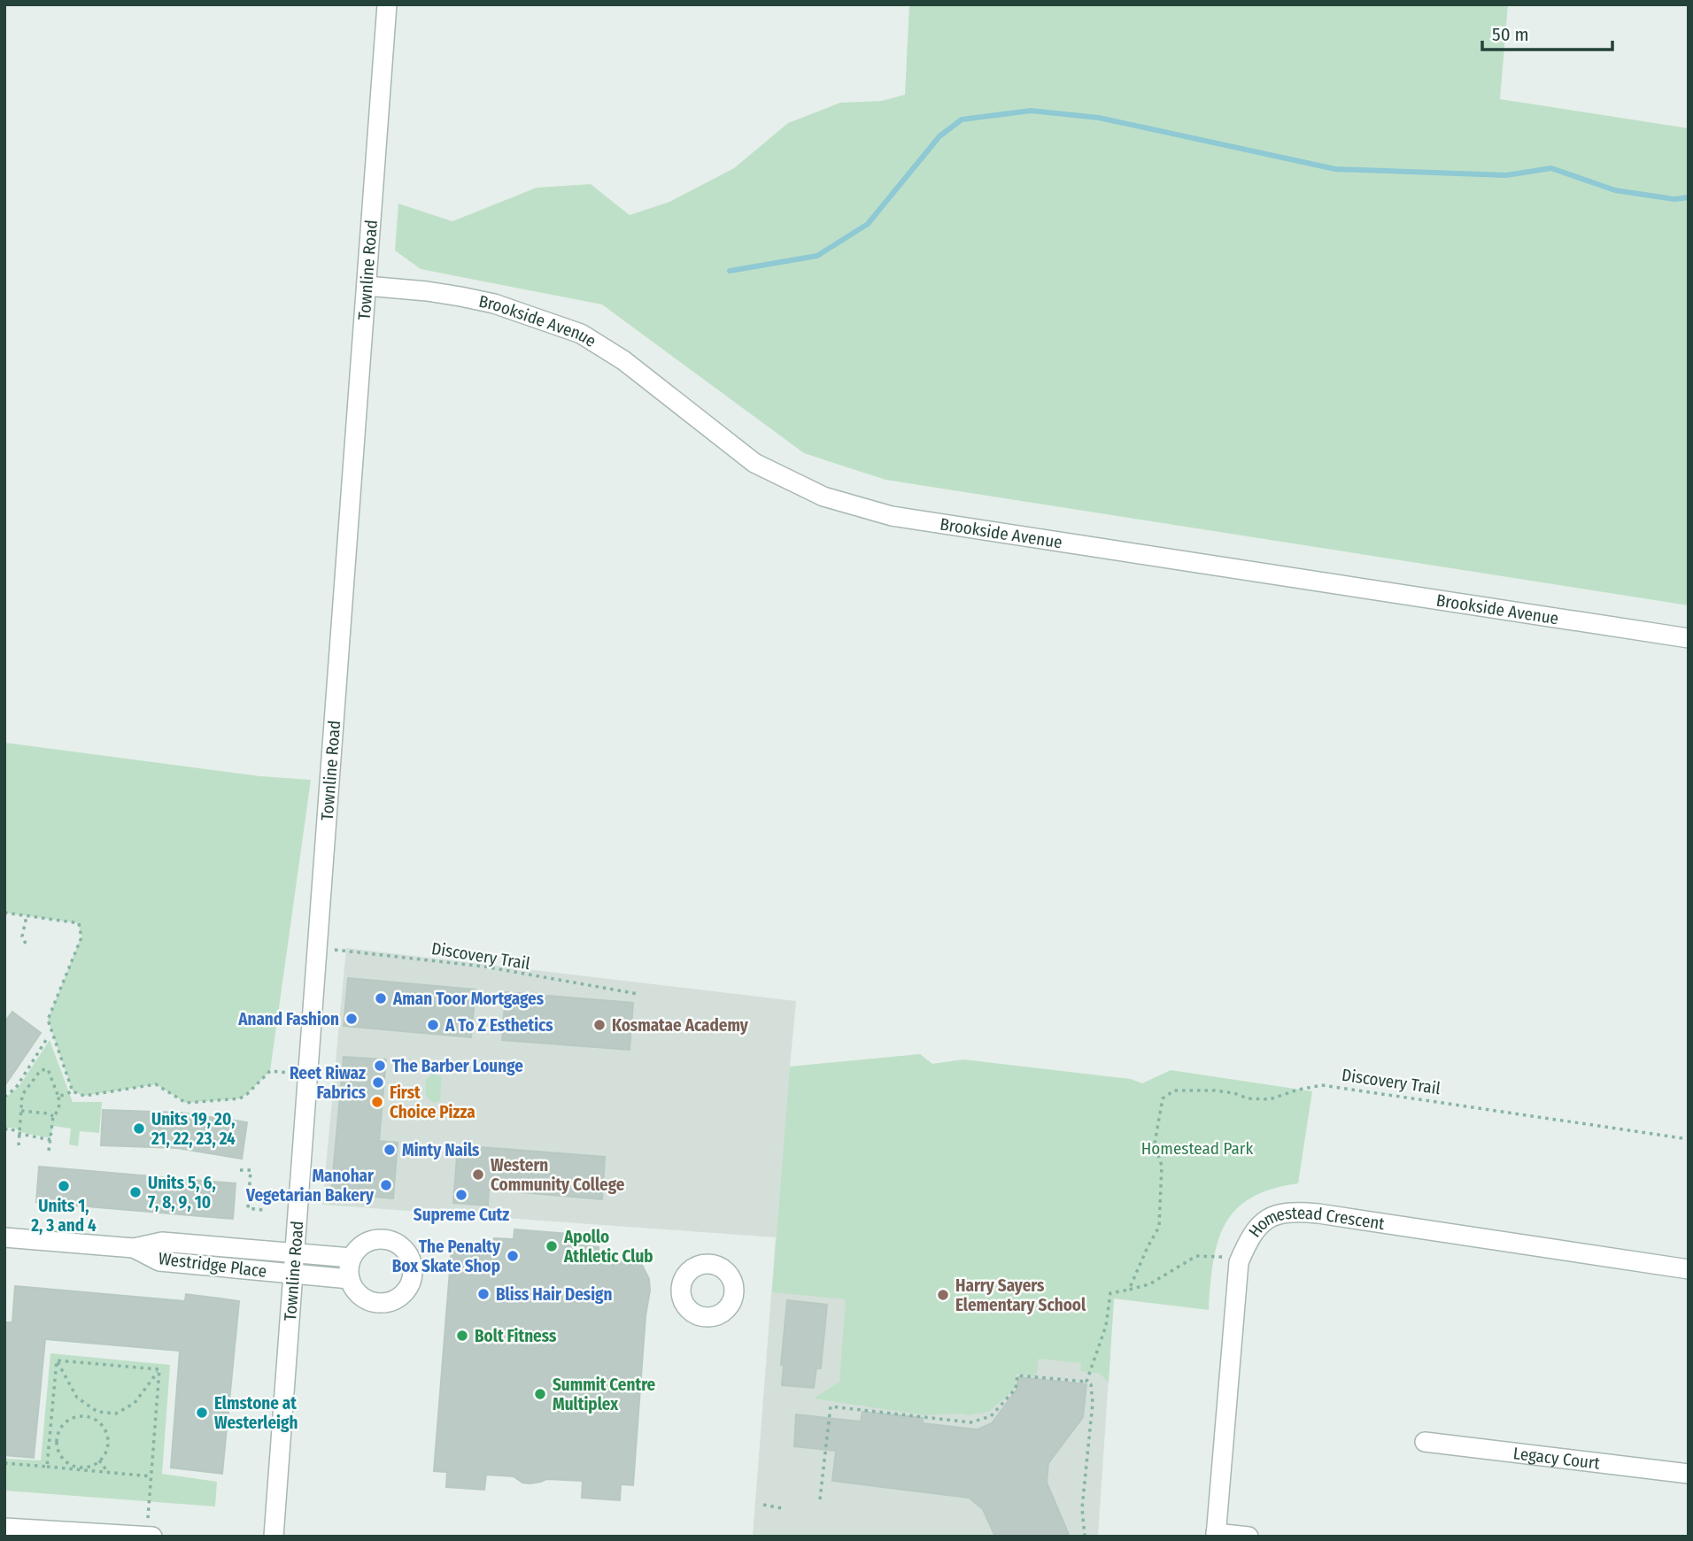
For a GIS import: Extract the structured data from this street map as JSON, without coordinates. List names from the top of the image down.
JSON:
{
  "streets": {
    "street": [
      "Townline Road",
      "Brookside Avenue",
      "Homestead Crescent",
      "Westridge Place",
      "Legacy Court"
    ],
    "path": ["Discovery Trail"]
  },
  "crossings": [
    ["Townline Road", "Brookside Avenue"],
    ["Townline Road", "Discovery Trail"],
    ["Townline Road", "Westridge Place"]
  ],
  "parks": ["Homestead Park"],
  "places": [
    "Aman Toor Mortgages",
    "Anand Fashion",
    "A To Z Esthetics",
    "Kosmatae Academy",
    "The Barber Lounge",
    "Reet Riwaz Fabrics",
    "First Choice Pizza",
    "Units 19, 20, 21, 22, 23, 24",
    "Minty Nails",
    "Western Community College",
    "Manohar Vegetarian Bakery",
    "Units 1, 2, 3 and 4",
    "Units 5, 6, 7, 8, 9, 10",
    "Supreme Cutz",
    "Apollo Athletic Club",
    "The Penalty Box Skate Shop",
    "Bliss Hair Design",
    "Harry Sayers Elementary School",
    "Bolt Fitness",
    "Summit Centre Multiplex",
    "Elmstone at Westerleigh"
  ],
  "scale_bar": "50 m"
}
